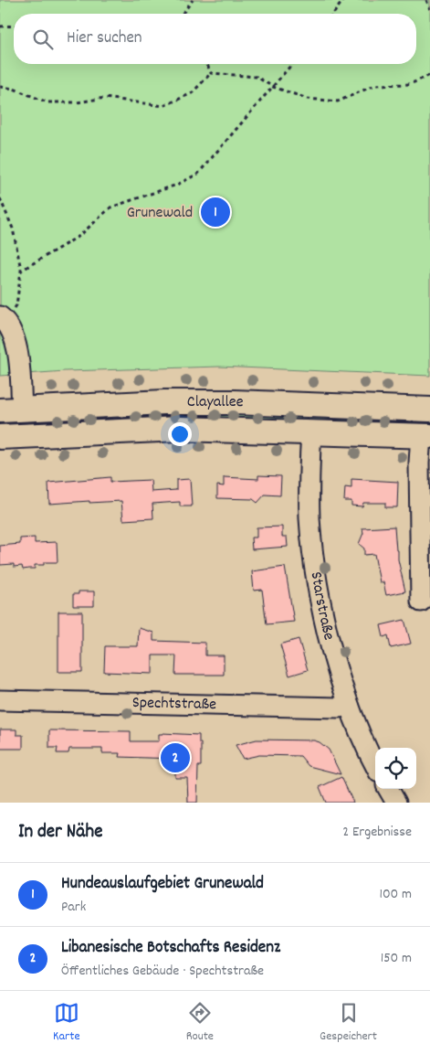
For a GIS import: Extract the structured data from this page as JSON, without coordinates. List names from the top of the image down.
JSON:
{
  "streets": {
    "main road": ["Clayallee"],
    "street": ["Starstraße", "Spechtstraße"]
  },
  "crossings": [
    ["Clayallee", "Starstraße"],
    ["Starstraße", "Spechtstraße"]
  ],
  "parks": ["Grunewald"],
  "page": {
    "search": "Hier suchen",
    "pins": ["1", "2"],
    "heading": ["In der Nähe", "2 Ergebnisse"],
    "list": [
      {
        "mark": "1",
        "name": "Hundeauslaufgebiet Grunewald",
        "note": "Park",
        "value": "100 m"
      },
      {
        "mark": "2",
        "name": "Libanesische Botschafts Residenz",
        "note": "Öffentliches Gebäude · Spechtstraße",
        "value": "150 m"
      }
    ],
    "nav": ["Karte", "Route", "Gespeichert"]
  }
}
